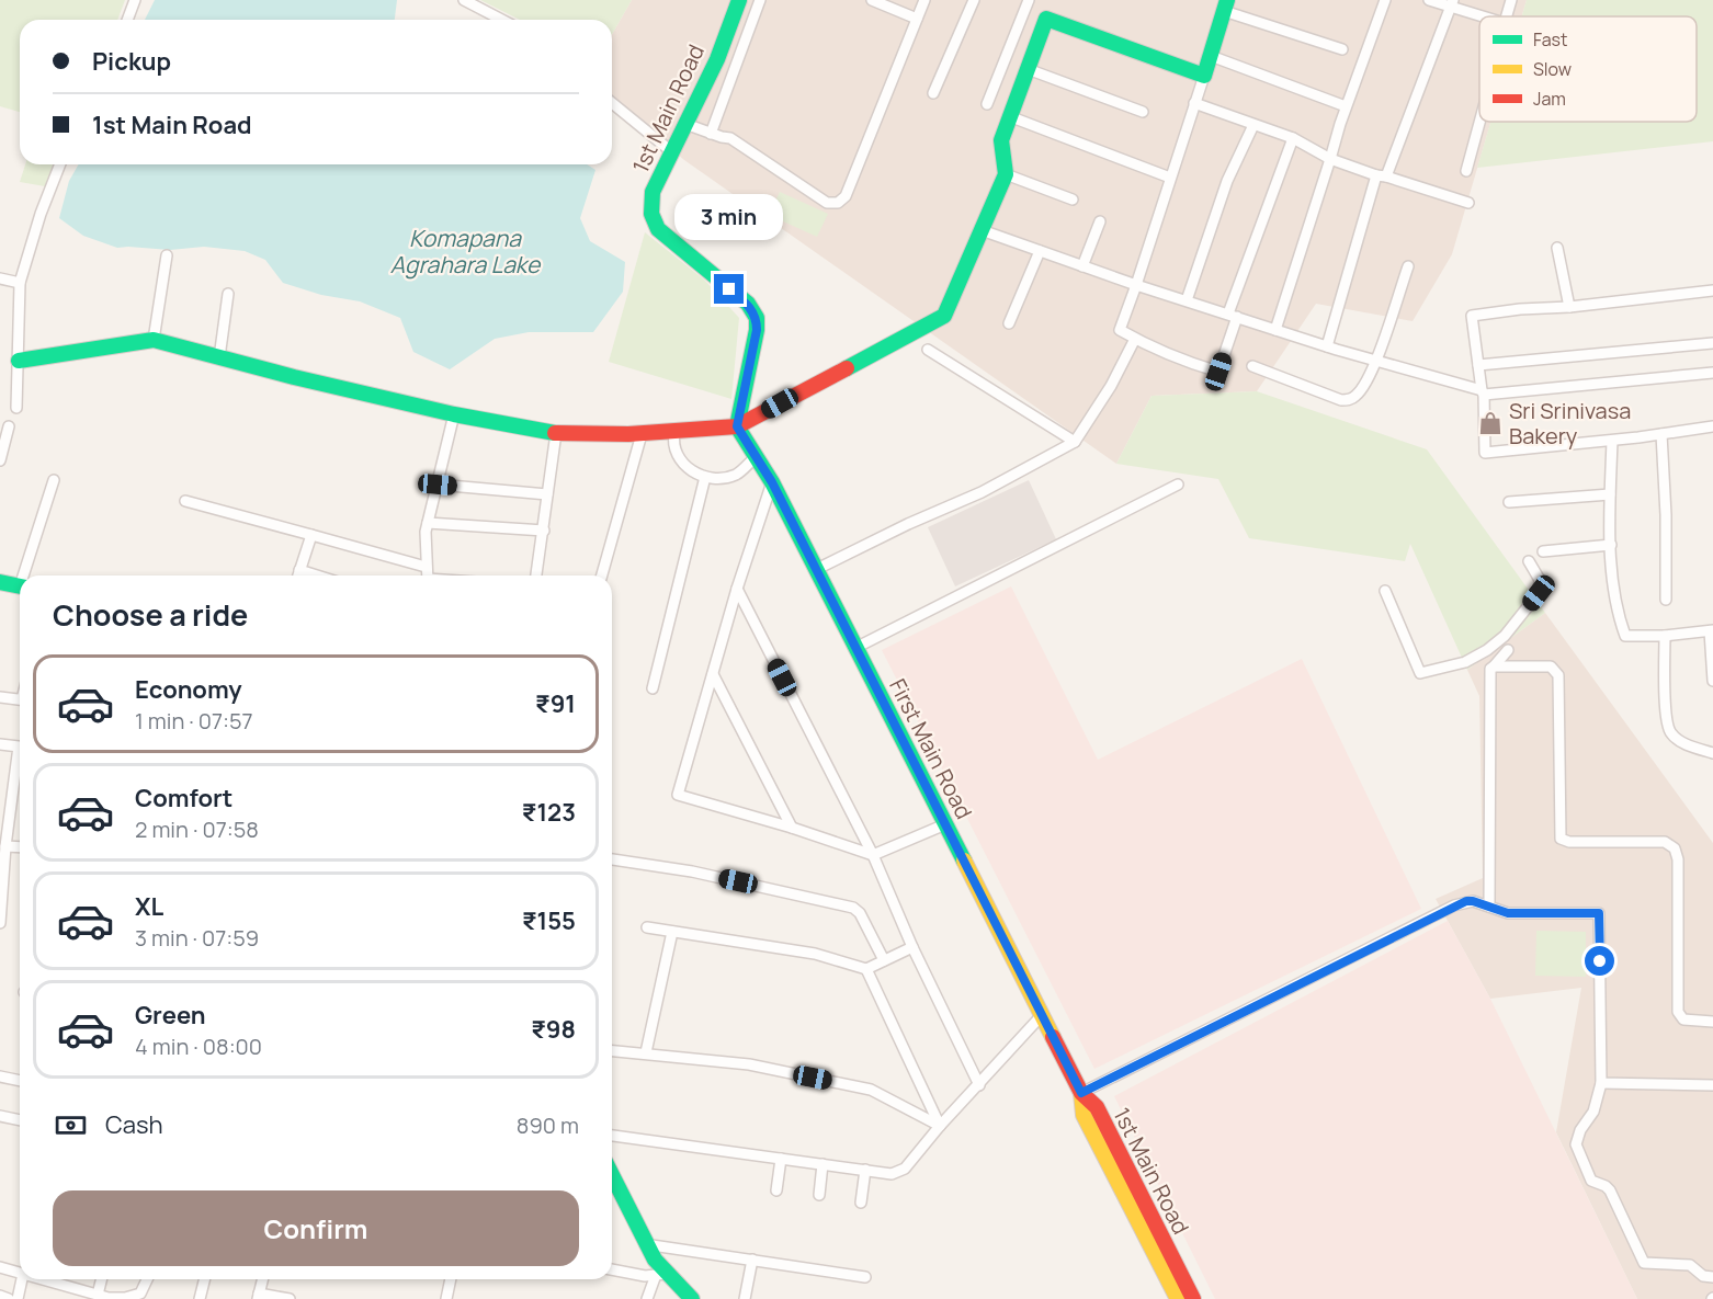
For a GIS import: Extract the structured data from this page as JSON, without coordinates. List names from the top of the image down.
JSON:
{
  "streets": {
    "street": ["1st Main Road", "First Main Road"]
  },
  "crossings": [
    ["1st Main Road", "First Main Road"]
  ],
  "water": ["Komapana Agrahara Lake"],
  "places": {
    "shop": ["Sri Srinivasa Bakery"]
  },
  "legend": ["Fast", "Slow", "Jam"],
  "page": {
    "banner": ["Pickup", "1st Main Road"],
    "bubble": "3 min",
    "heading": "Choose a ride",
    "list": [
      {
        "name": "Economy",
        "note": "1 min · 07:57",
        "value": "₹91"
      },
      {
        "name": "Comfort",
        "note": "2 min · 07:58",
        "value": "₹123"
      },
      {
        "name": "XL",
        "note": "3 min · 07:59",
        "value": "₹155"
      },
      {
        "name": "Green",
        "note": "4 min · 08:00",
        "value": "₹98"
      }
    ],
    "pay": ["Cash", "890 m"],
    "buttons": "Confirm"
  }
}
